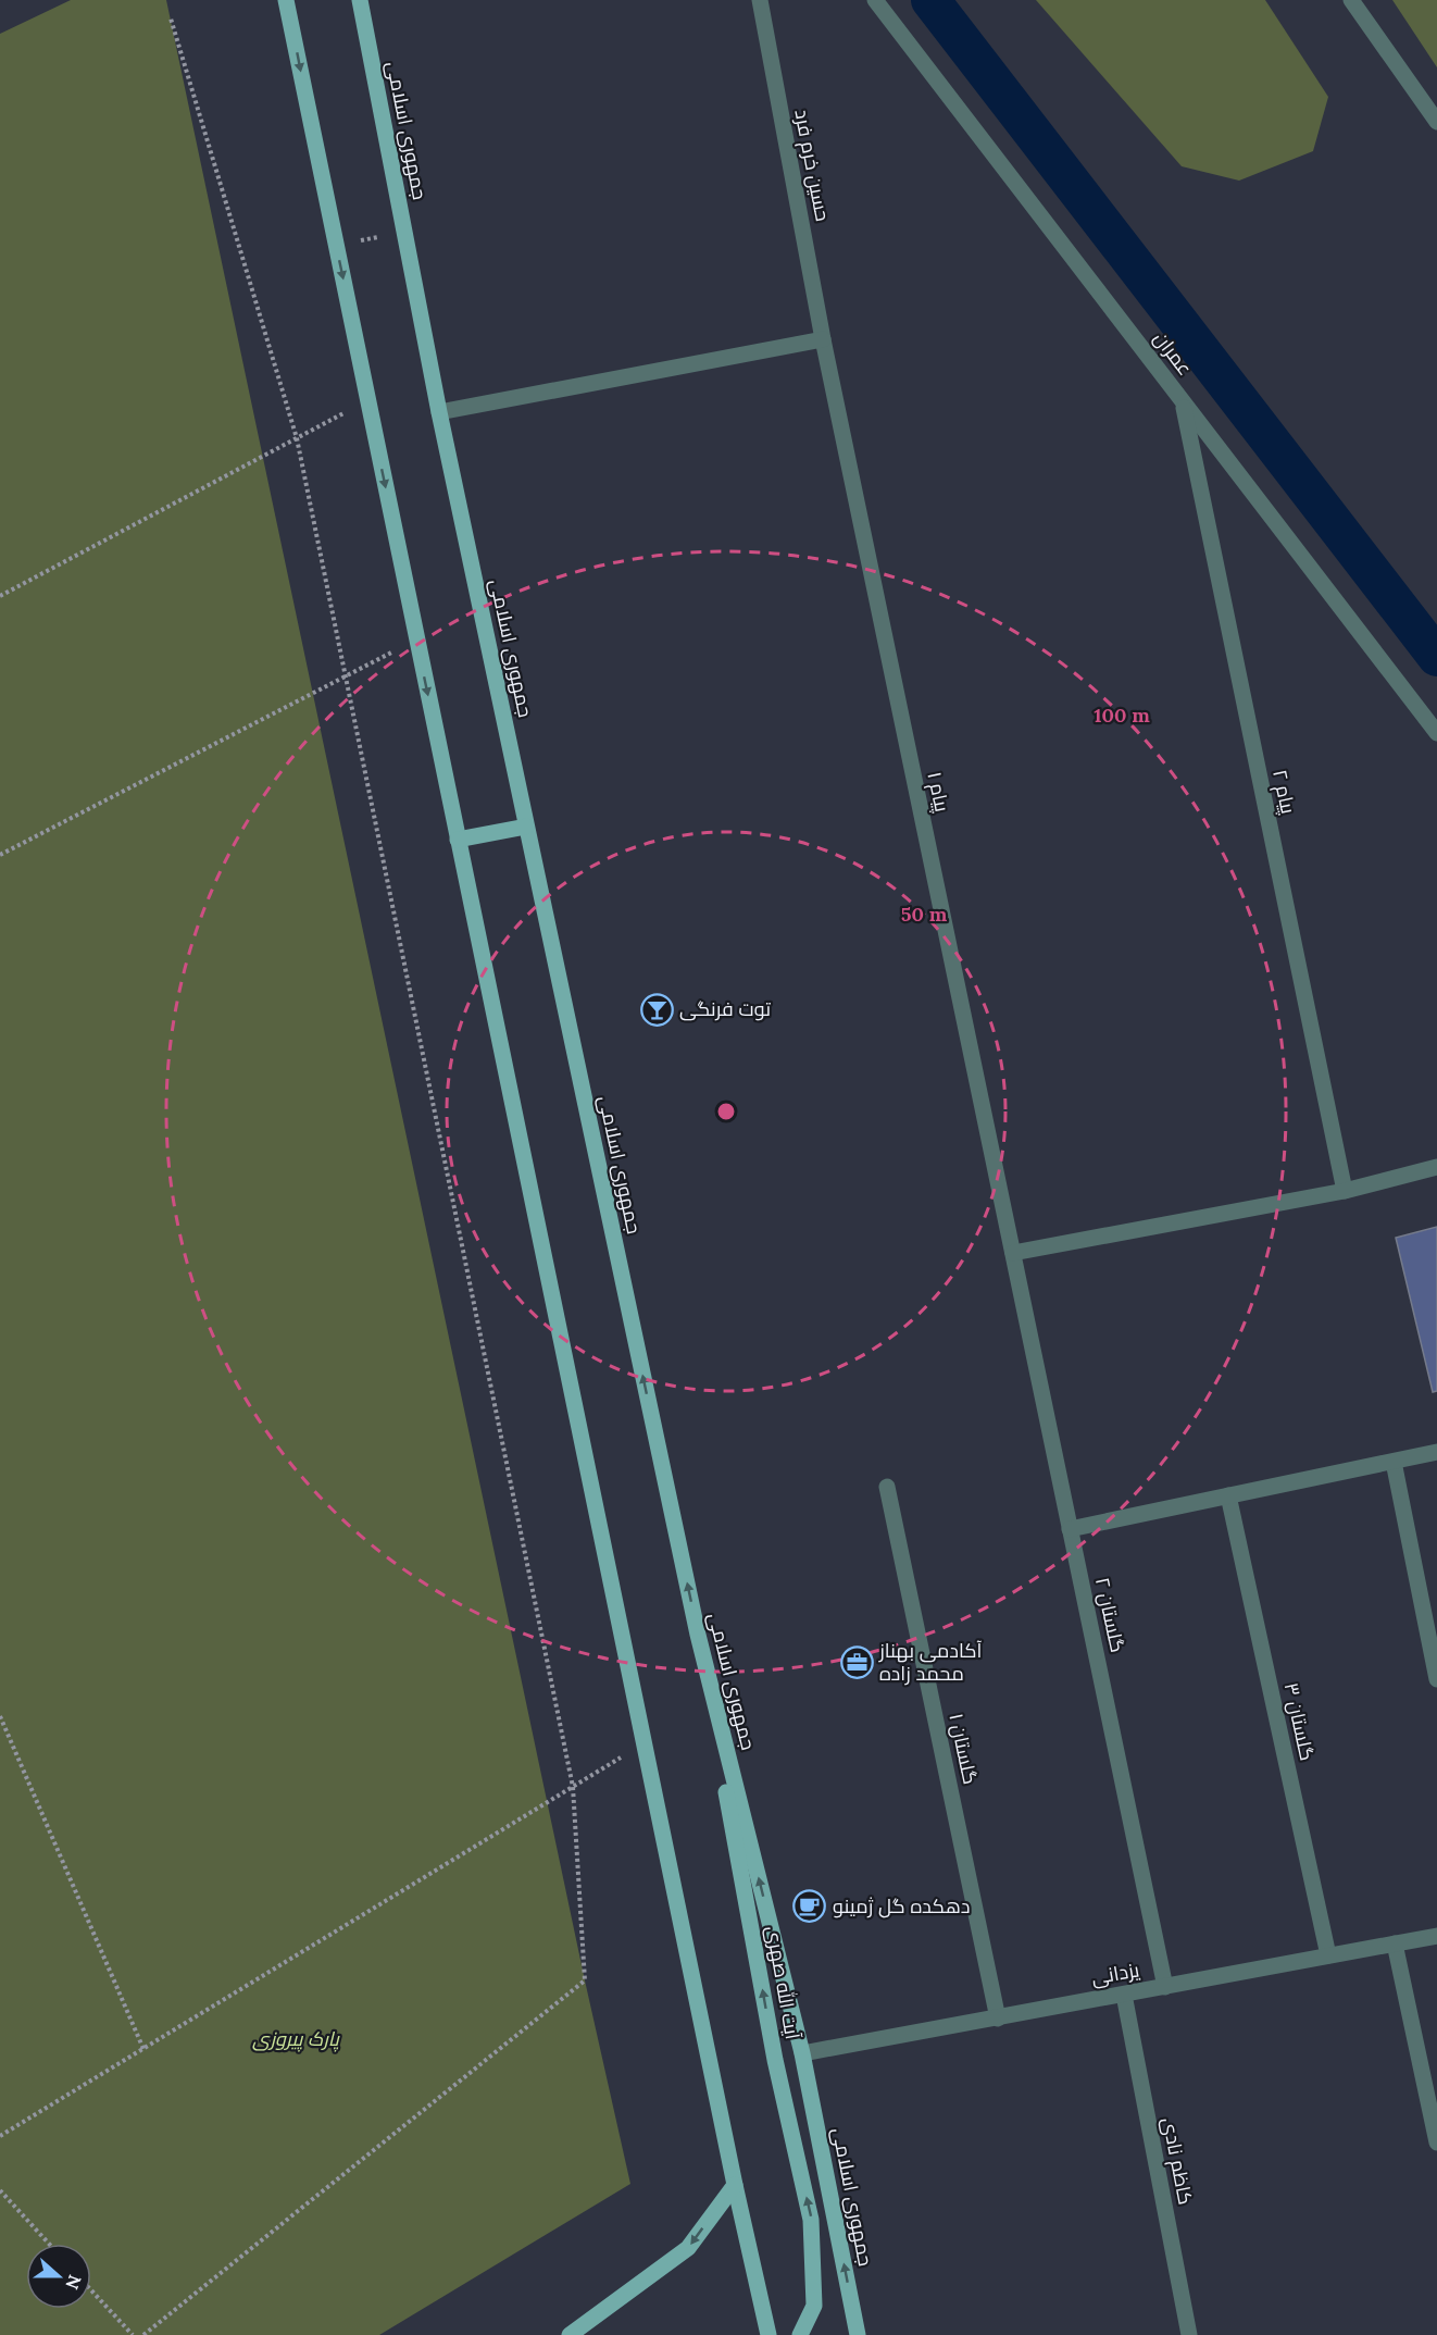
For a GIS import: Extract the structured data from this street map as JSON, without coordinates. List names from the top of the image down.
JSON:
{
  "streets": {
    "main road": ["جمهوری اسلامی", "آیت الله صهری"],
    "street": [
      "حسین خرم فرد",
      "عمران",
      "پیام ۱",
      "پیام ۲",
      "گلستان ۲",
      "گلستان ۳",
      "گلستان ۱",
      "یزدانی",
      "کاظم نادی"
    ]
  },
  "crossings": [
    ["جمهوری اسلامی", "یزدانی"],
    ["جمهوری اسلامی", "آیت الله صهری"],
    ["حسین خرم فرد", "پیام ۱"],
    ["عمران", "پیام ۲"],
    ["پیام ۱", "گلستان ۲"],
    ["گلستان ۲", "یزدانی"],
    ["گلستان ۳", "یزدانی"],
    ["گلستان ۱", "یزدانی"],
    ["یزدانی", "کاظم نادی"]
  ],
  "parks": ["پارک پیروزی"],
  "places": {
    "bar": ["توت فرنگی"],
    "office": ["آکادمی بهناز محمد زاده"],
    "cafe": ["دهکده گل ژمینو"]
  },
  "north": "right",
  "rings": ["100 m", "50 m"]
}
